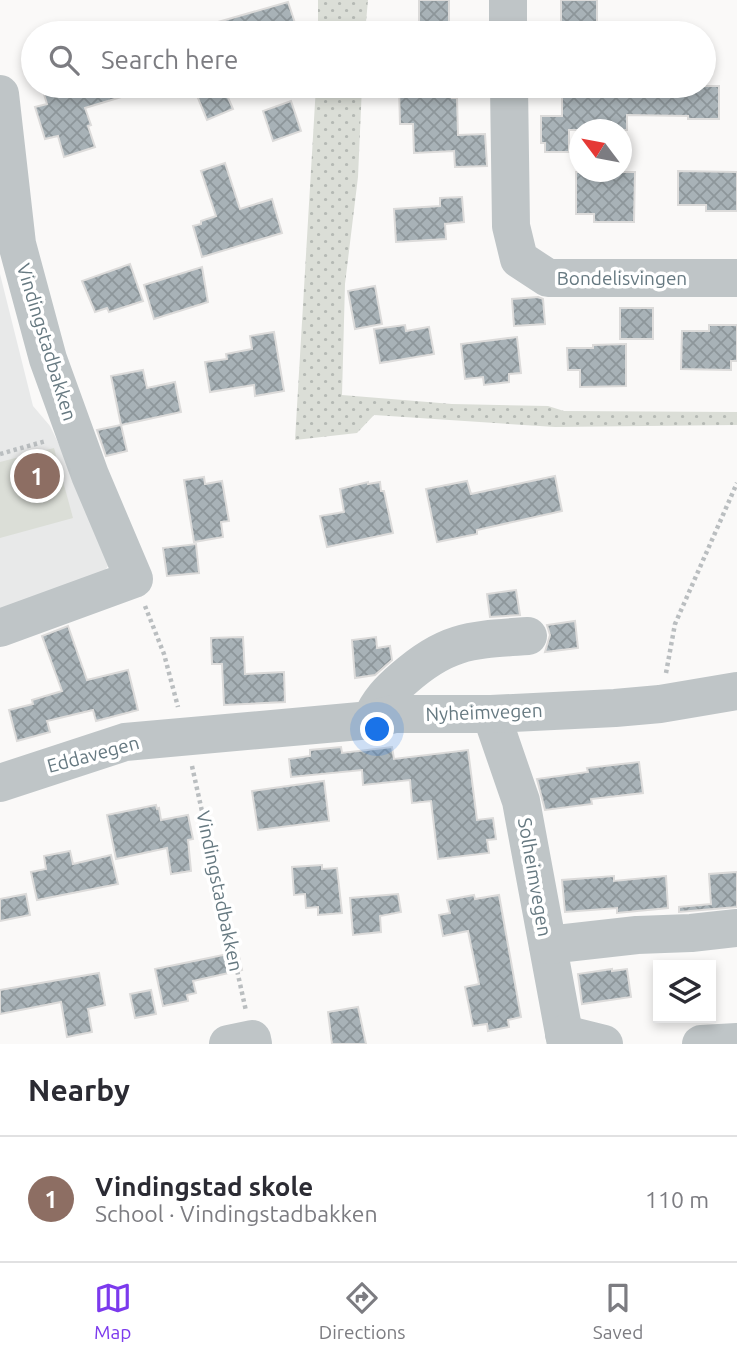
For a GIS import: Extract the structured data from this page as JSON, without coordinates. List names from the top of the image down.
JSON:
{
  "streets": {
    "street": [
      "Bondelisvingen",
      "Vindingstadbakken",
      "Nyheimvegen",
      "Eddavegen",
      "Solheimvegen"
    ]
  },
  "crossings": [
    ["Vindingstadbakken", "Nyheimvegen"],
    ["Vindingstadbakken", "Eddavegen"],
    ["Nyheimvegen", "Eddavegen"],
    ["Nyheimvegen", "Solheimvegen"]
  ],
  "north": "top left",
  "page": {
    "search": "Search here",
    "pins": "1",
    "heading": "Nearby",
    "list": [
      {
        "mark": "1",
        "name": "Vindingstad skole",
        "note": "School · Vindingstadbakken",
        "value": "110 m"
      }
    ],
    "nav": ["Map", "Directions", "Saved"]
  }
}
